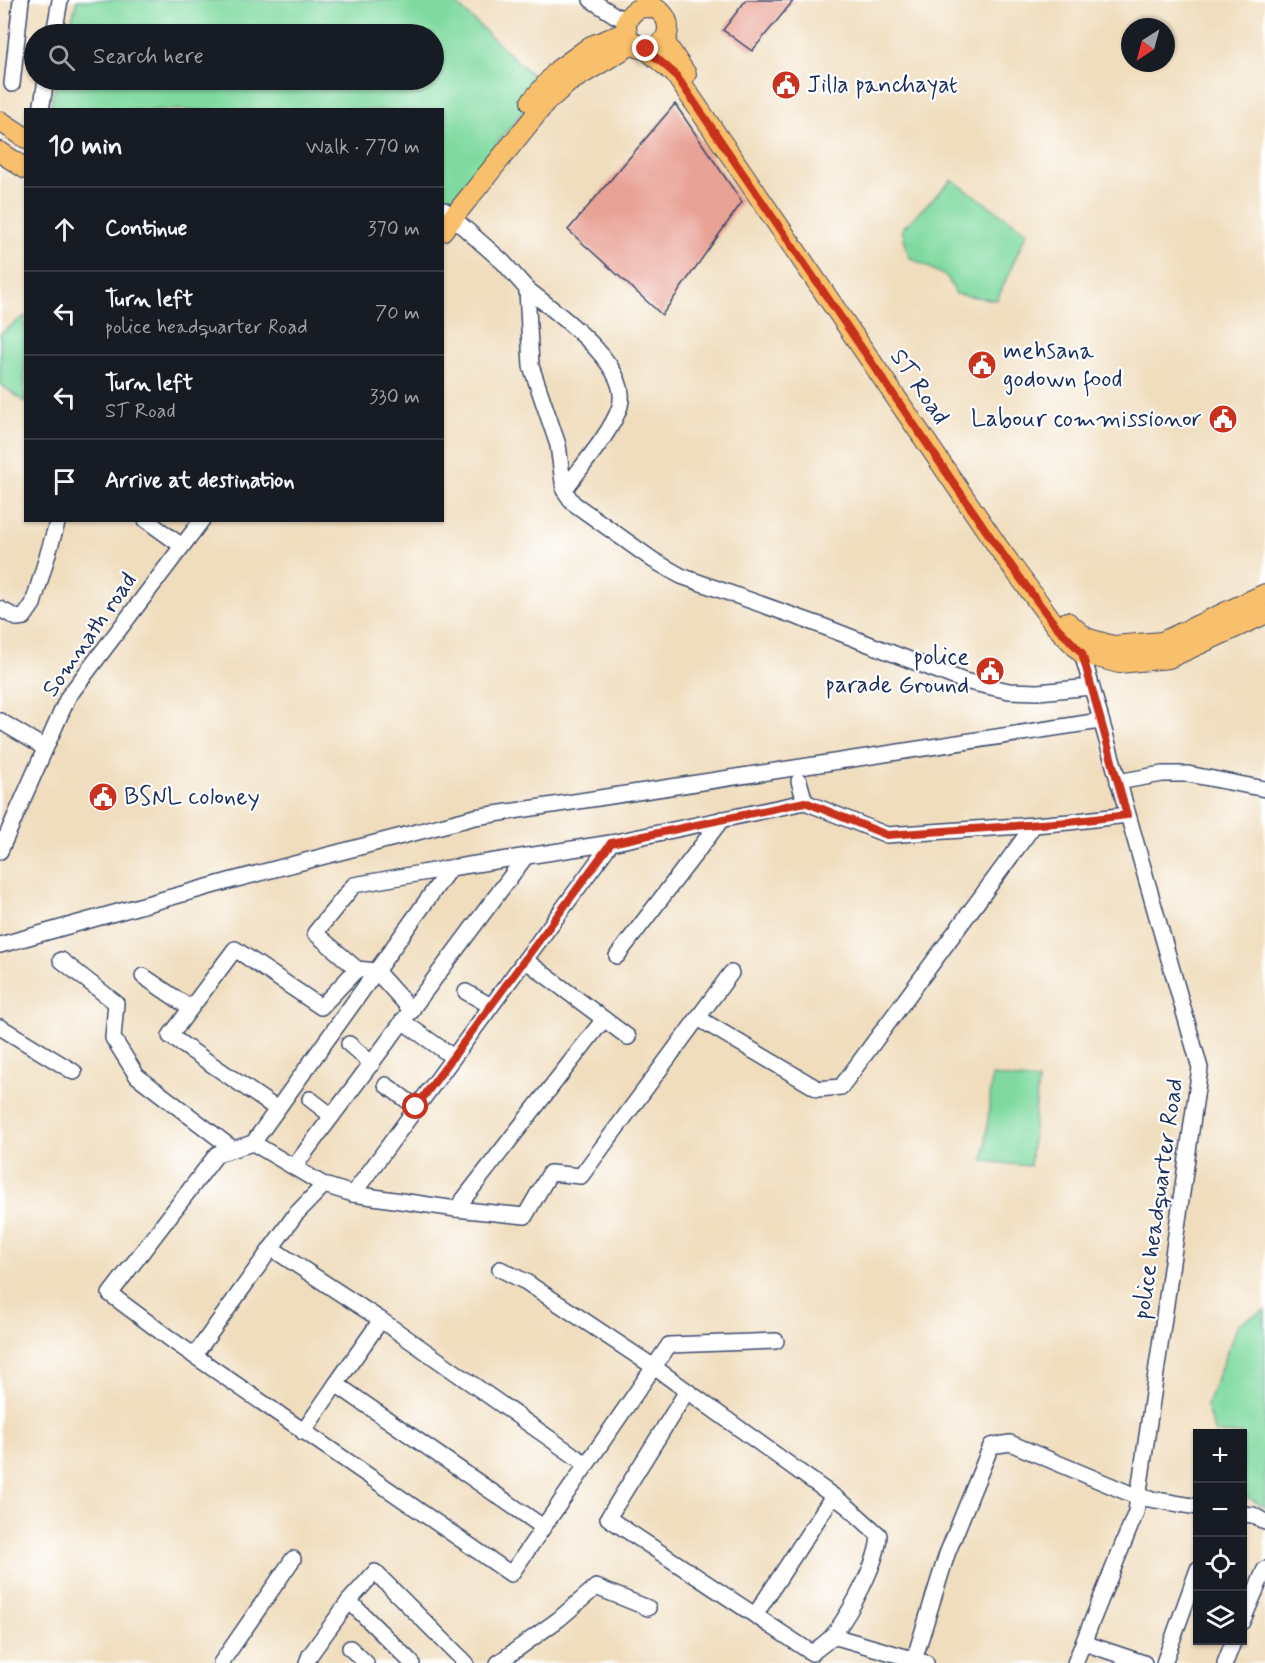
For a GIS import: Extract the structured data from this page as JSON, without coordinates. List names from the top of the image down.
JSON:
{
  "streets": {
    "main road": ["ST Road"],
    "street": ["Somnath road", "police headquarter Road"]
  },
  "crossings": [
    ["ST Road", "police headquarter Road"]
  ],
  "places": {
    "public building": [
      "Jilla panchayat",
      "mehsana godown food",
      "Labour commissionor",
      "police parade Ground",
      "BSNL coloney"
    ]
  },
  "north": "bottom left",
  "page": {
    "search": "Search here",
    "heading": ["10 min", "Walk · 770 m"],
    "list": [
      ["Continue", "370 m"],
      ["Turn left", "police headquarter Road", "70 m"],
      ["Turn left", "ST Road", "330 m"],
      "Arrive at destination"
    ],
    "map_buttons": ["+", "−"]
  }
}
